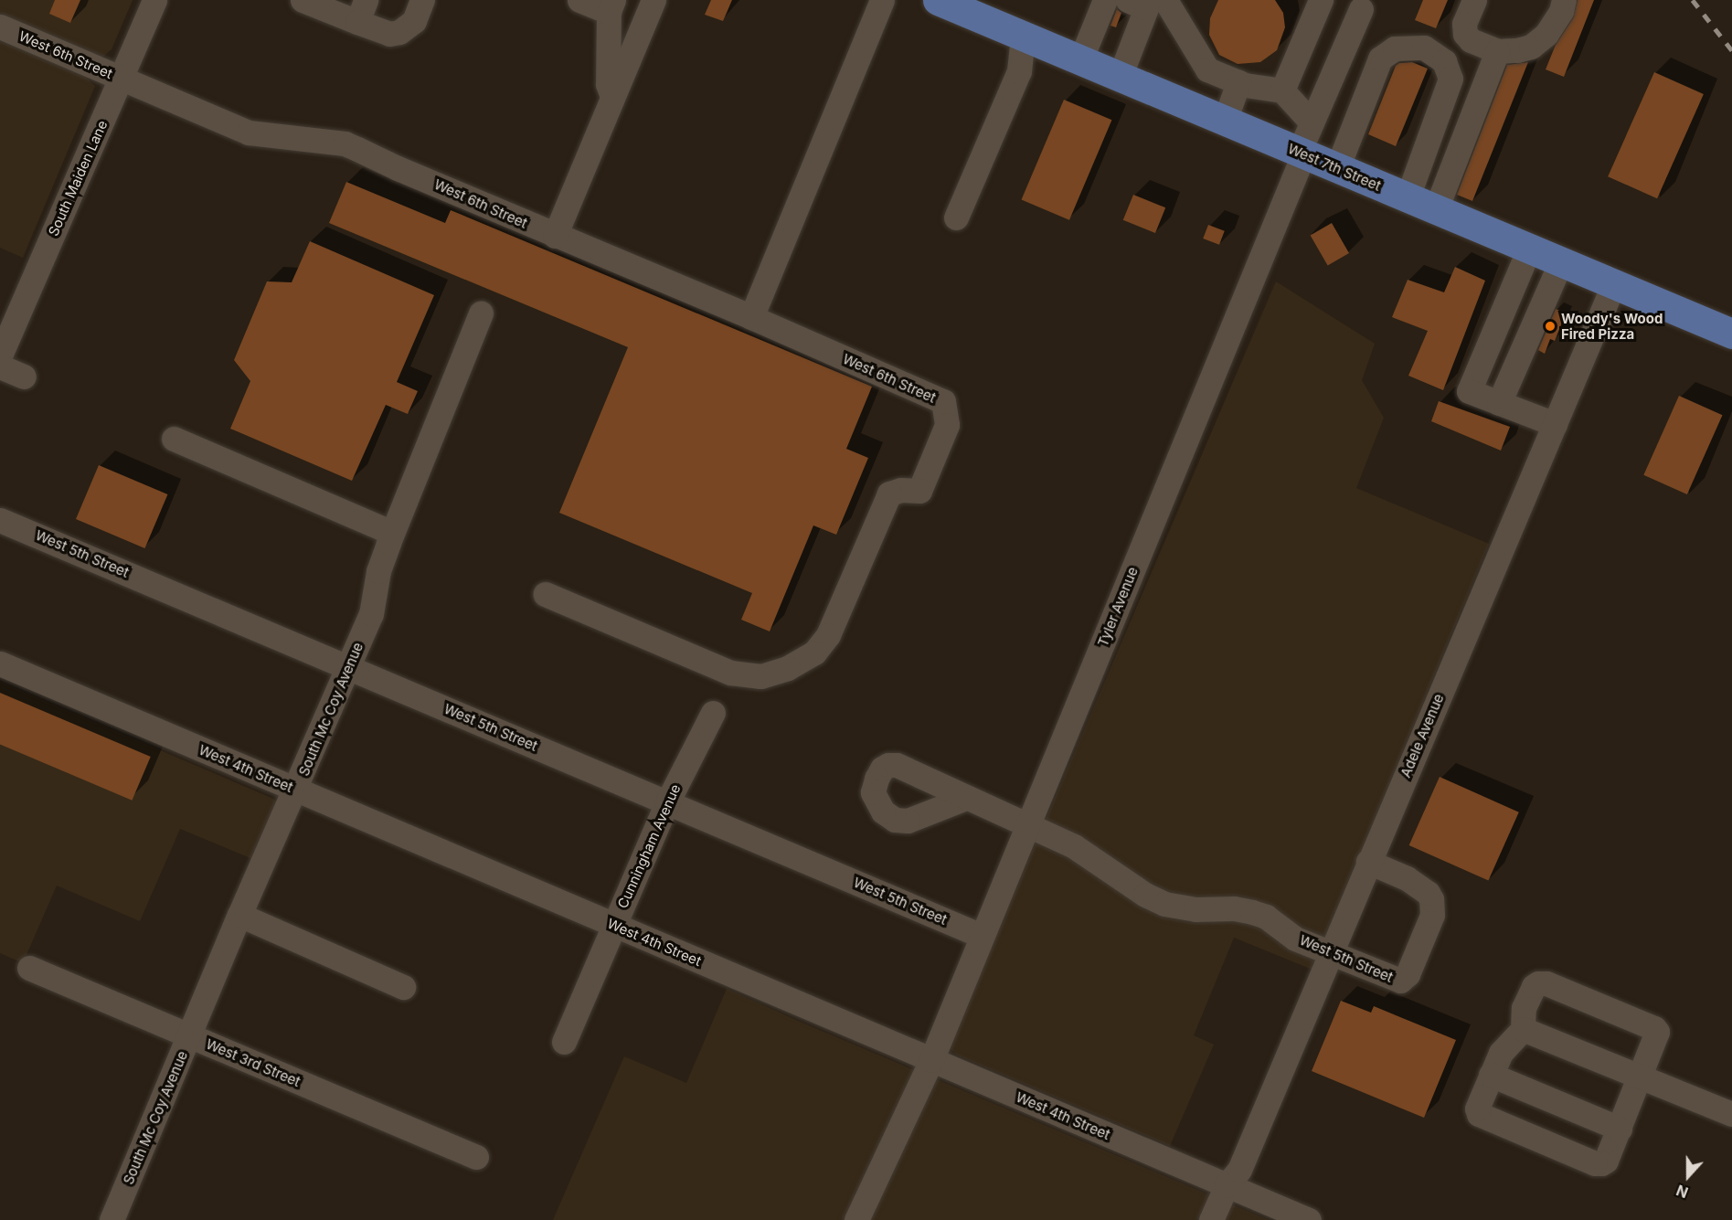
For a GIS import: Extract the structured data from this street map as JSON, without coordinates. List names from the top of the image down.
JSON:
{
  "streets": {
    "main road": ["West 7th Street"],
    "street": [
      "West 6th Street",
      "South Maiden Lane",
      "West 5th Street",
      "Tyler Avenue",
      "South Mc Coy Avenue",
      "Adele Avenue",
      "West 4th Street",
      "Cunningham Avenue",
      "West 3rd Street"
    ]
  },
  "crossings": [
    ["West 6th Street", "South Maiden Lane"],
    ["West 7th Street", "Tyler Avenue"],
    ["West 7th Street", "Adele Avenue"],
    ["West 5th Street", "Tyler Avenue"],
    ["West 5th Street", "South Mc Coy Avenue"],
    ["West 5th Street", "Adele Avenue"],
    ["West 5th Street", "Cunningham Avenue"],
    ["Tyler Avenue", "West 4th Street"],
    ["South Mc Coy Avenue", "West 4th Street"],
    ["South Mc Coy Avenue", "West 3rd Street"],
    ["Adele Avenue", "West 4th Street"],
    ["West 4th Street", "Cunningham Avenue"]
  ],
  "places": ["Woody's Wood Fired Pizza"],
  "north": "bottom"
}
